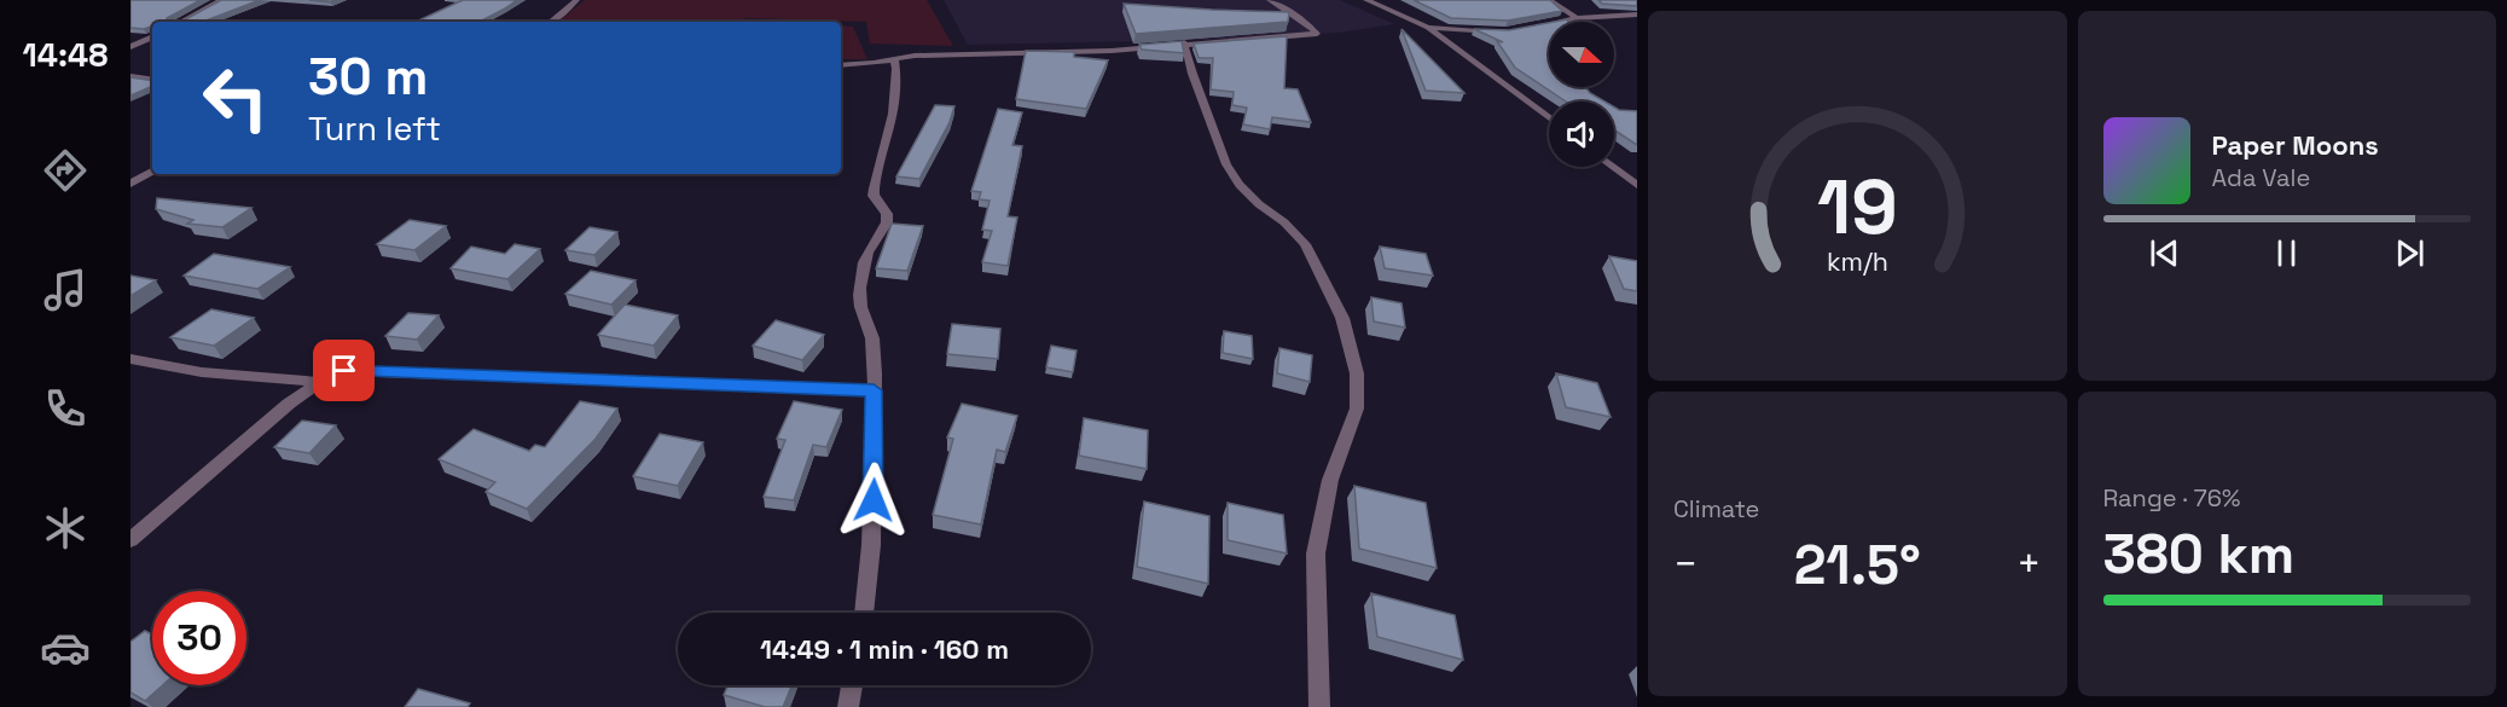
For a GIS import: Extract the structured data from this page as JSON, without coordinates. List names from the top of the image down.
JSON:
{
  "north": "right",
  "page": {
    "tabs": "14:48",
    "turn": ["30 m", "Turn left"],
    "song": ["Paper Moons", "Ada Vale"],
    "tile": [
      "Climate",
      ["Range · 76%", "380 km"]
    ],
    "heat": ["−", "21.5°", "+"],
    "limit": "30",
    "trip": "14:49 · 1 min · 160 m",
    "gauge": ["19", "km/h"]
  }
}
